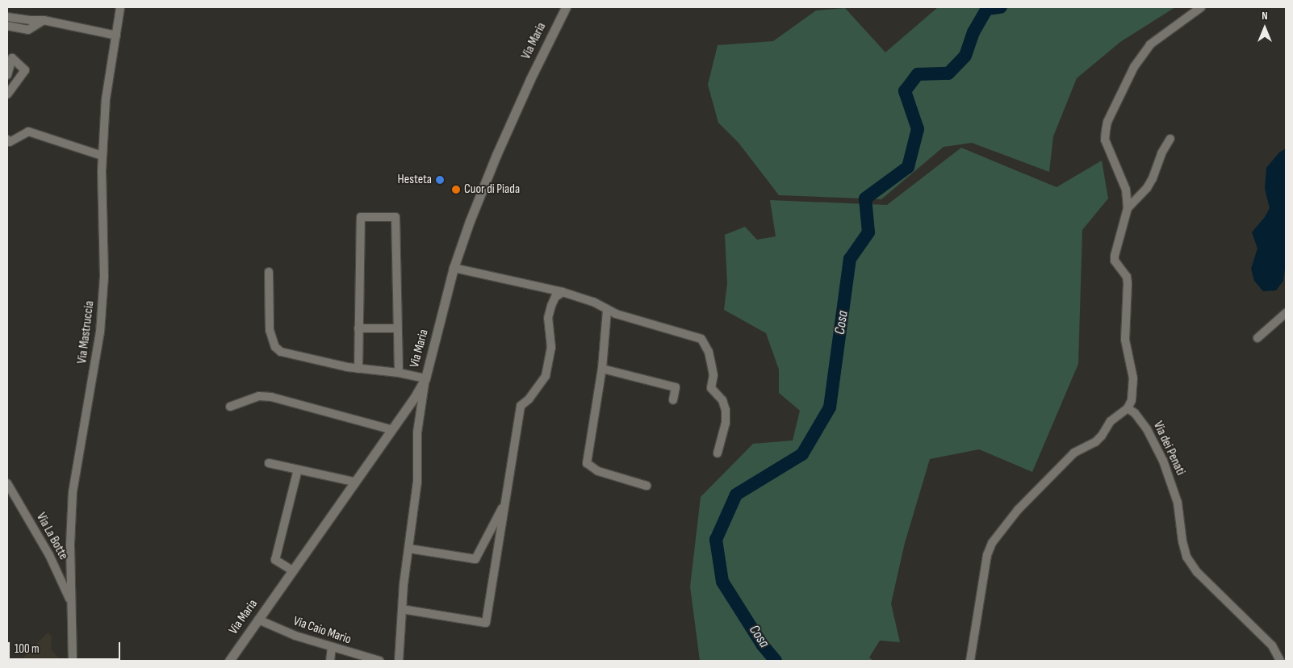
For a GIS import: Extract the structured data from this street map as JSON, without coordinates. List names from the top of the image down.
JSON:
{
  "streets": {
    "street": [
      "Via Maria",
      "Via Mastruccia",
      "Via dei Penati",
      "Via La Botte",
      "Via Caio Mario"
    ]
  },
  "crossings": [
    ["Via Maria", "Via Caio Mario"],
    ["Via Mastruccia", "Via La Botte"]
  ],
  "water": ["Cosa"],
  "places": ["Hesteta", "Cuor di Piada"],
  "scale_bar": "100 m",
  "north": "top"
}
